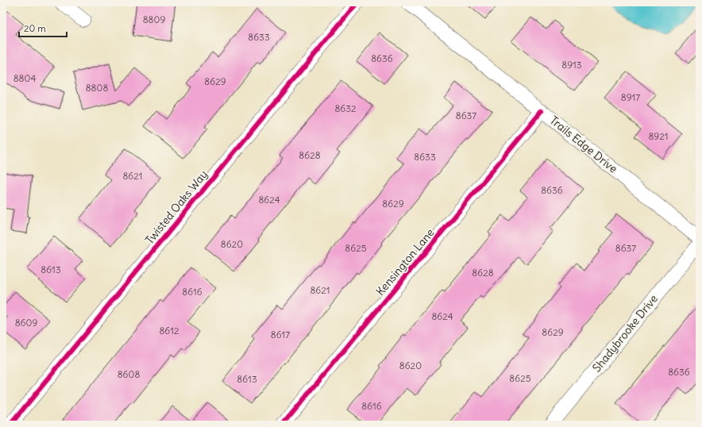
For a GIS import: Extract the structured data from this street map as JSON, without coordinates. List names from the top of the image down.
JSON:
{
  "streets": {
    "street": [
      "Trails Edge Drive",
      "Twisted Oaks Way",
      "Kensington Lane",
      "Shadybrooke Drive"
    ]
  },
  "crossings": [
    ["Trails Edge Drive", "Kensington Lane"]
  ],
  "house_numbers": [
    "8809",
    "8633",
    "8636",
    "8913",
    "8804",
    "8629",
    "8808",
    "8917",
    "8632",
    "8637",
    "8921",
    "8628",
    "8633",
    "8621",
    "8636",
    "8624",
    "8629",
    "8620",
    "8625",
    "8637",
    "8613",
    "8628",
    "8621",
    "8616",
    "8624",
    "8609",
    "8612",
    "8629",
    "8617",
    "8620",
    "8636",
    "8608",
    "8625",
    "8613",
    "8616"
  ],
  "scale_bar": "20 m"
}
